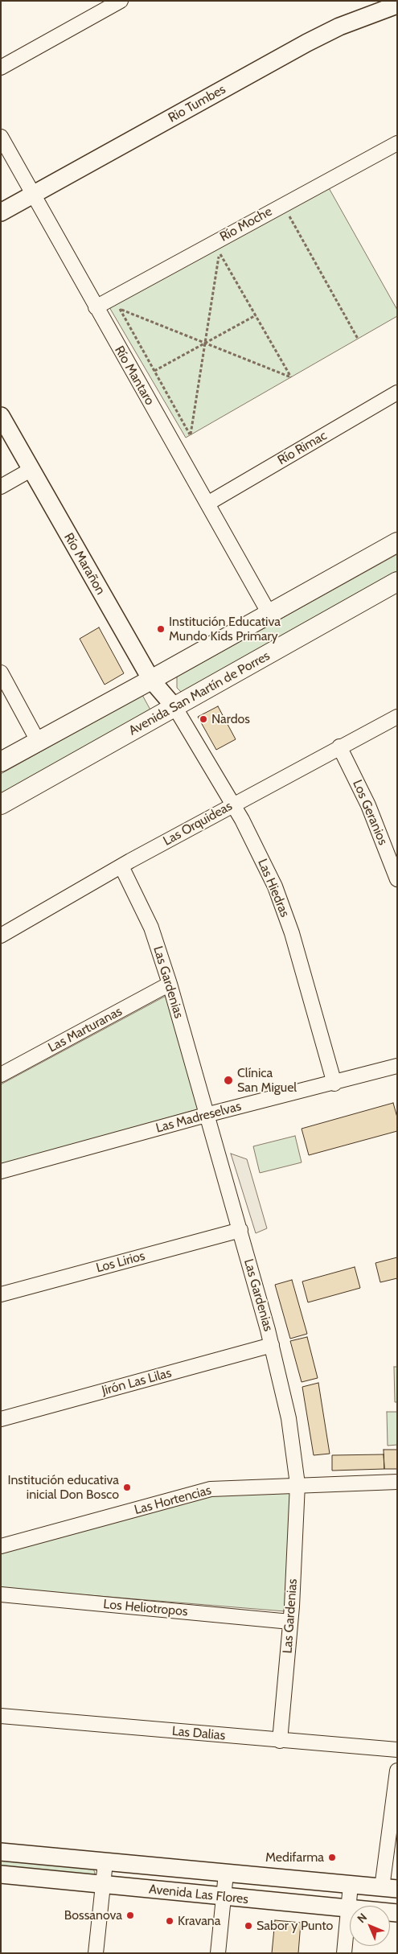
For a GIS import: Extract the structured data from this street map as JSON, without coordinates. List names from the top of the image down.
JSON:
{
  "streets": {
    "main road": ["Avenida San Martín de Porres"],
    "street": [
      "Rio Tumbes",
      "Río Moche",
      "Río Mantaro",
      "Río Rimac",
      "Río Marañon",
      "Los Geranios",
      "Las Orquideas",
      "Las Hiedras",
      "Las Gardenias",
      "Las Marturanas",
      "Las Madreselvas",
      "Los Lirios",
      "Jirón Las Lilas",
      "Las Hortencias",
      "Los Heliotropos",
      "Las Dalias",
      "Avenida Las Flores"
    ]
  },
  "crossings": [
    ["Rio Tumbes", "Río Mantaro"],
    ["Río Moche", "Río Mantaro"],
    ["Río Mantaro", "Río Rimac"],
    ["Río Marañon", "Avenida San Martín de Porres"],
    ["Río Marañon", "Las Hiedras"],
    ["Avenida San Martín de Porres", "Las Hiedras"],
    ["Los Geranios", "Las Orquideas"],
    ["Las Orquideas", "Las Hiedras"],
    ["Las Orquideas", "Las Gardenias"],
    ["Las Hiedras", "Las Madreselvas"],
    ["Las Gardenias", "Las Marturanas"],
    ["Las Gardenias", "Las Madreselvas"],
    ["Las Gardenias", "Los Lirios"],
    ["Las Gardenias", "Jirón Las Lilas"],
    ["Las Gardenias", "Las Hortencias"],
    ["Las Gardenias", "Los Heliotropos"],
    ["Las Gardenias", "Las Dalias"]
  ],
  "places": [
    "Institución Educativa Mundo Kids Primary",
    "Nardos",
    "Clínica San Miguel",
    "Institución educativa inicial Don Bosco",
    "Medifarma",
    "Bossanova",
    "Kravana",
    "Sabor y Punto"
  ],
  "north": "top left"
}
